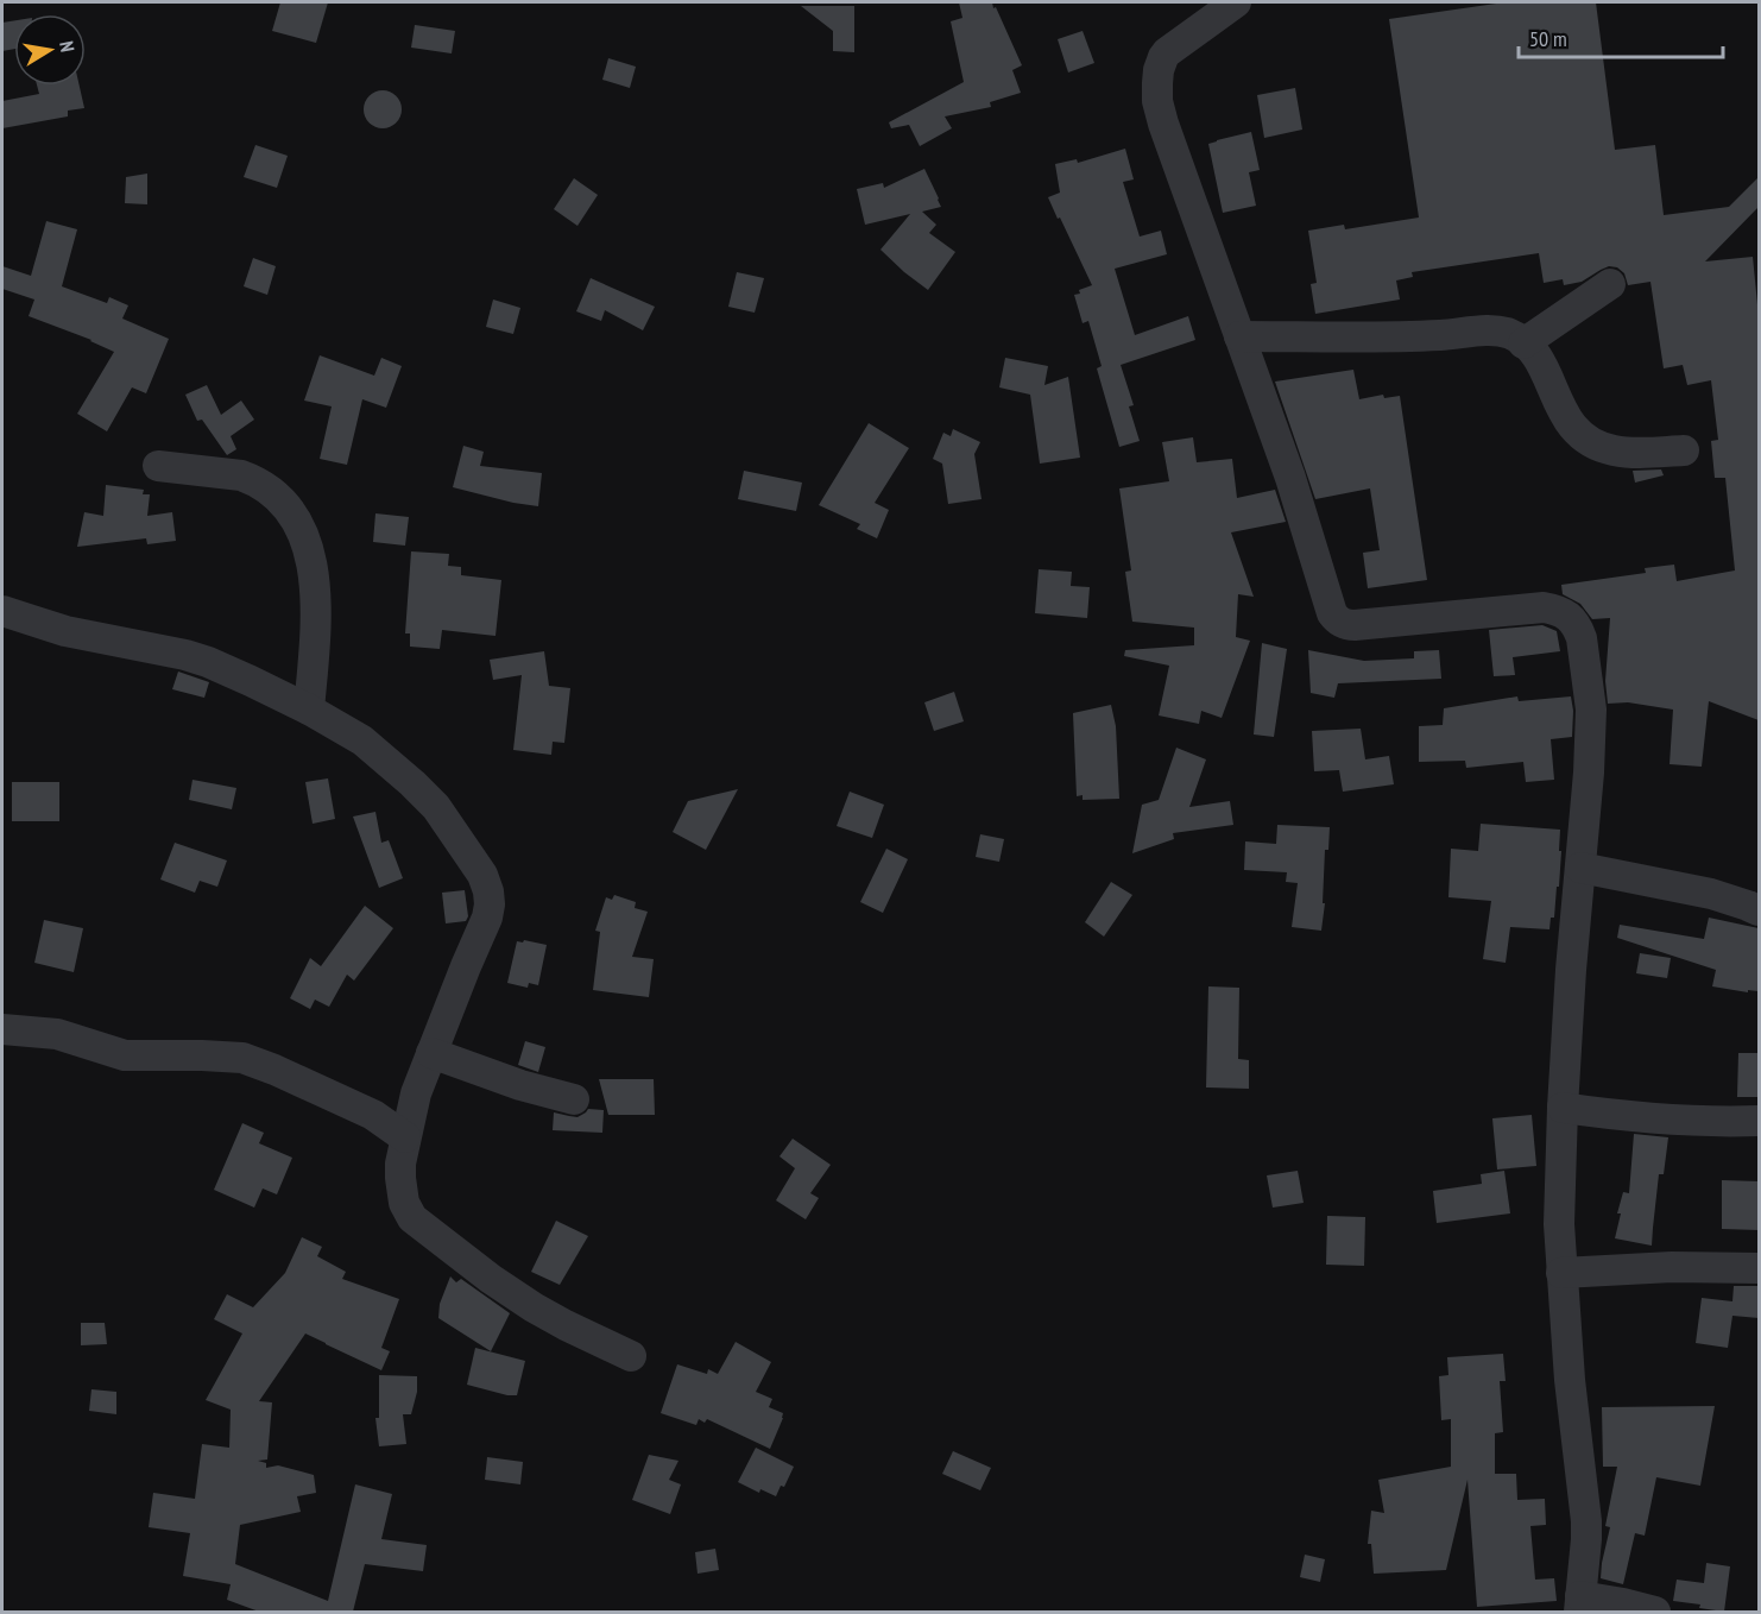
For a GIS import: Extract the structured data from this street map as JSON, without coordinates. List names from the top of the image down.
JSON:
{
  "scale_bar": "50 m",
  "north": "right"
}
